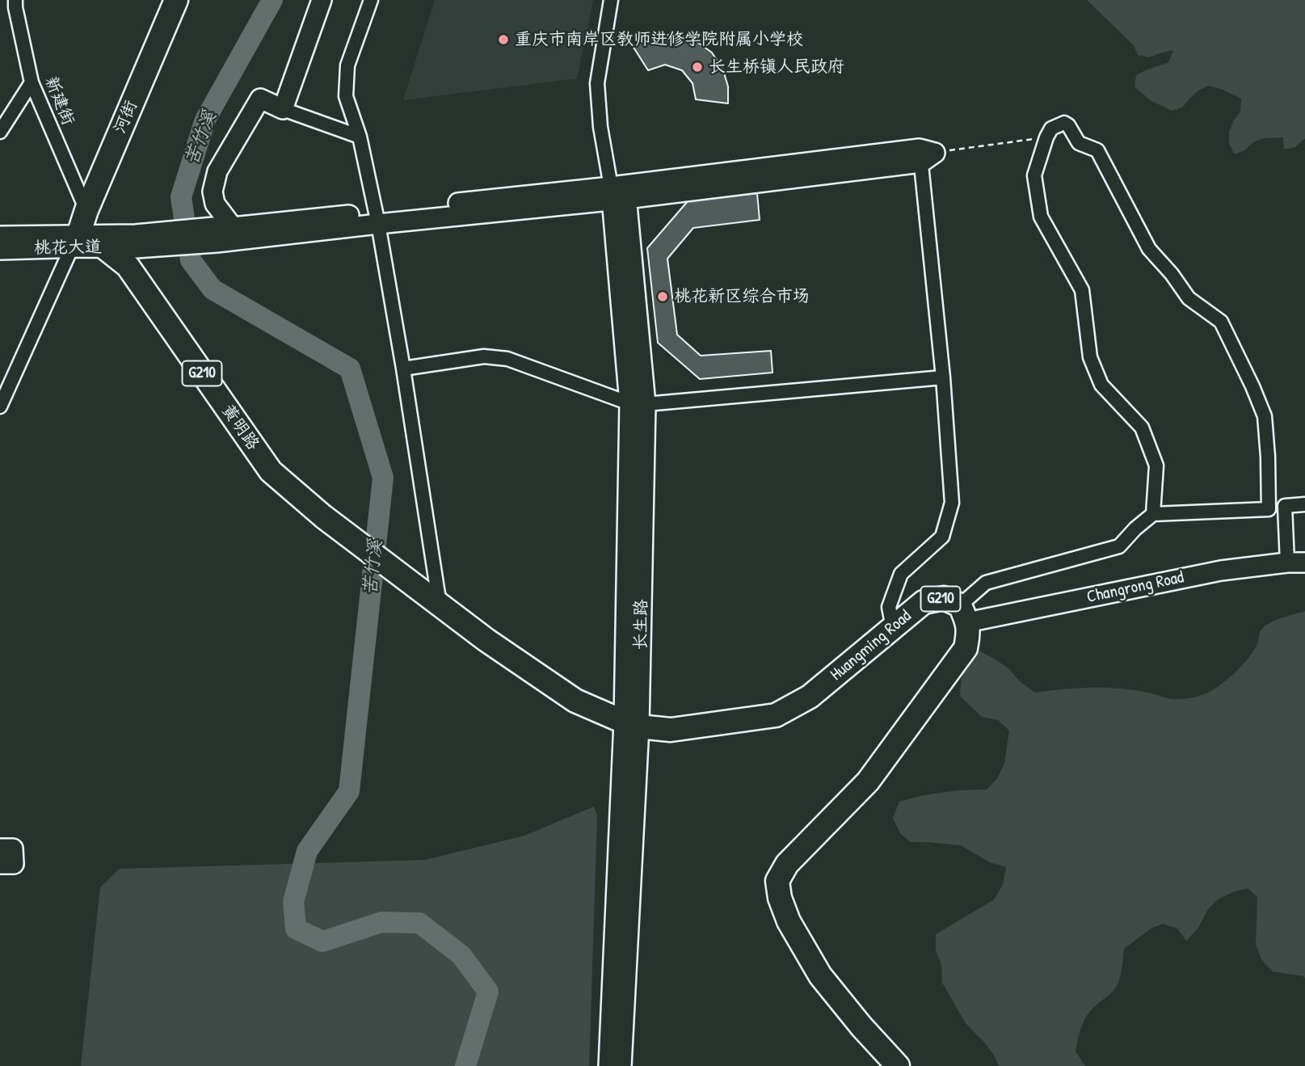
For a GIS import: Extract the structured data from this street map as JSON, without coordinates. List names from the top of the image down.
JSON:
{
  "streets": {
    "highway": [
      "河街",
      "G210",
      "黄明路",
      "Huangming Road"
    ],
    "street": [
      "新建街",
      "桃花大道",
      "Changrong Road",
      "长生路"
    ]
  },
  "crossings": [
    ["新建街", "河街"],
    ["河街", "桃花大道"],
    ["河街", "黄明路"],
    ["桃花大道", "黄明路"],
    ["G210", "Changrong Road"],
    ["G210", "Huangming Road"],
    ["黄明路", "Huangming Road"],
    ["Changrong Road", "Huangming Road"],
    ["长生路", "Huangming Road"]
  ],
  "water": ["苦竹溪"],
  "places": ["重庆市南岸区教师进修学院附属小学校", "长生桥镇人民政府", "桃花新区综合市场"]
}
